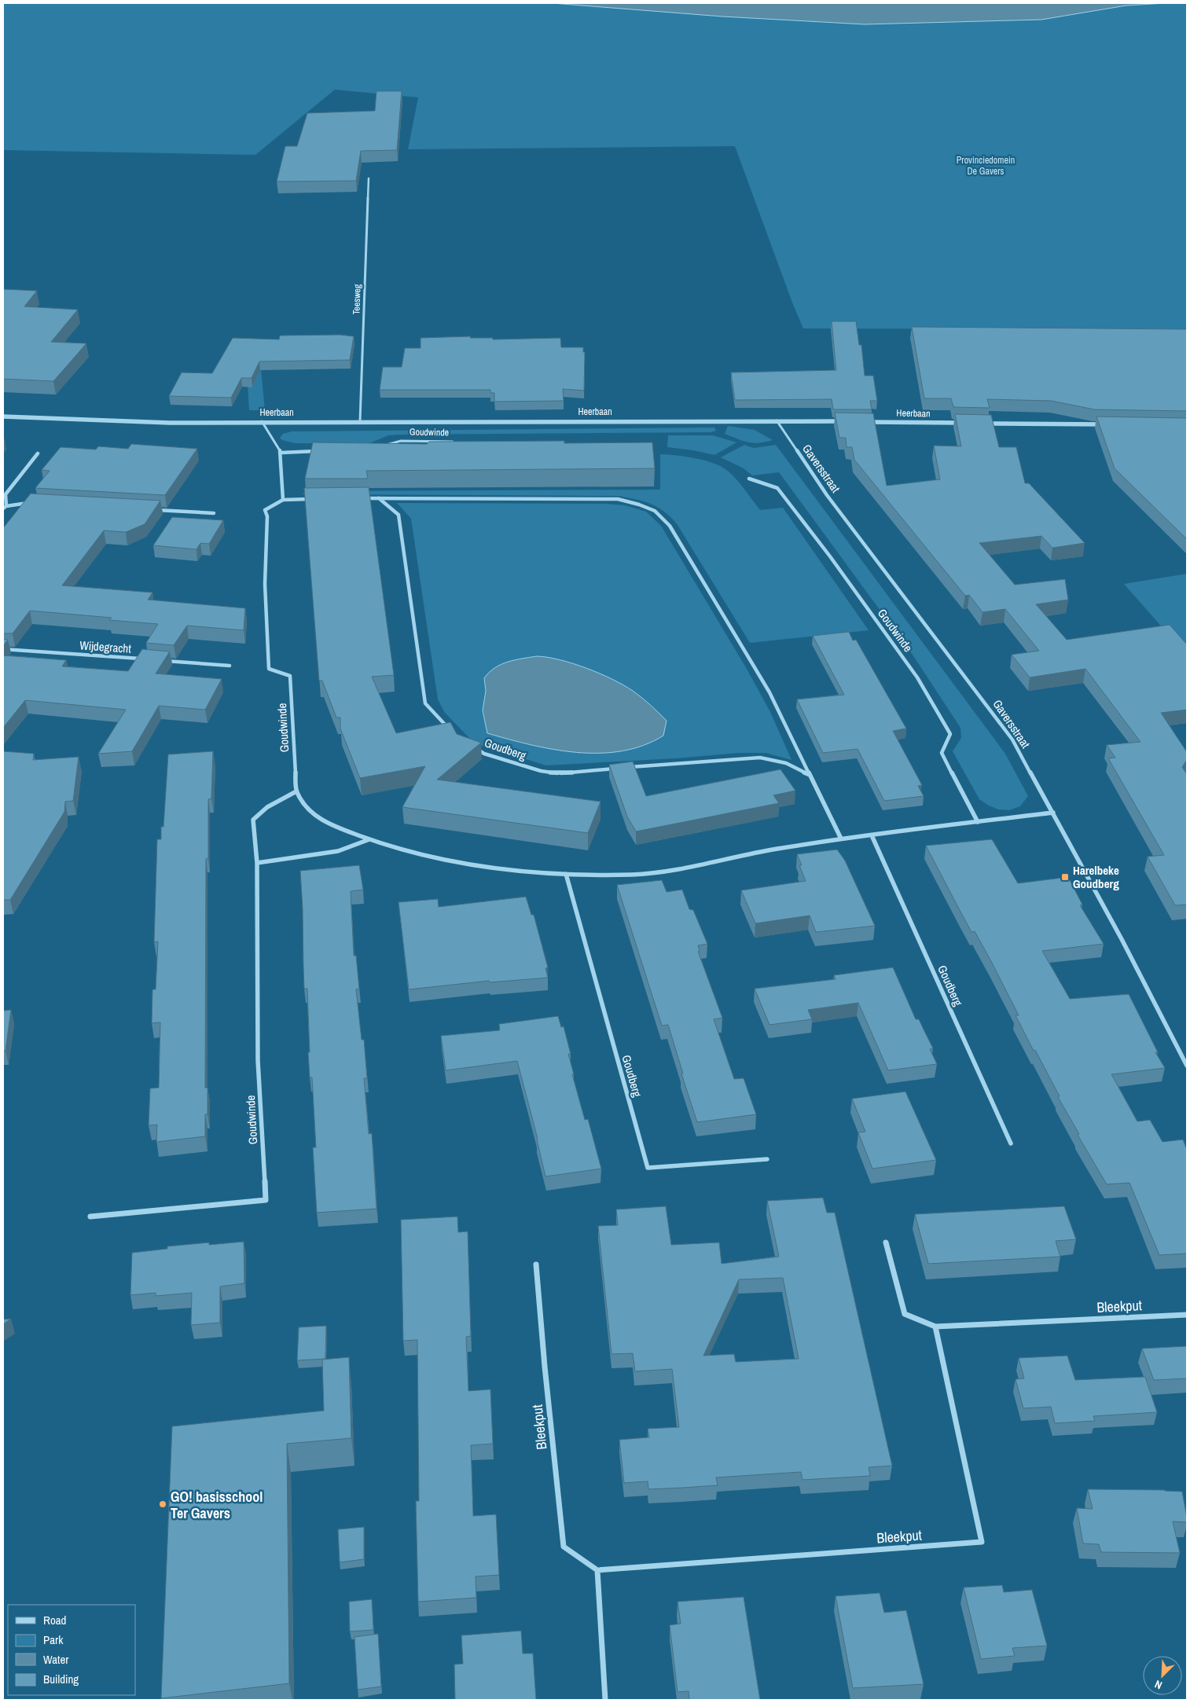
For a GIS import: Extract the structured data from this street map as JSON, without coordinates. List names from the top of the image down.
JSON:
{
  "streets": {
    "street": [
      "Teesweg",
      "Heerbaan",
      "Goudwinde",
      "Gaversstraat",
      "Wijdegracht",
      "Goudberg",
      "Bleekput"
    ]
  },
  "crossings": [
    ["Teesweg", "Heerbaan"],
    ["Heerbaan", "Gaversstraat"]
  ],
  "parks": ["Provinciedomein De Gavers"],
  "places": {
    "transit": ["Harelbeke Goudberg"],
    "other": ["GO! basisschool Ter Gavers"]
  },
  "legend": [
    "Road",
    "Park",
    "Water",
    "Building"
  ],
  "north": "bottom left"
}
